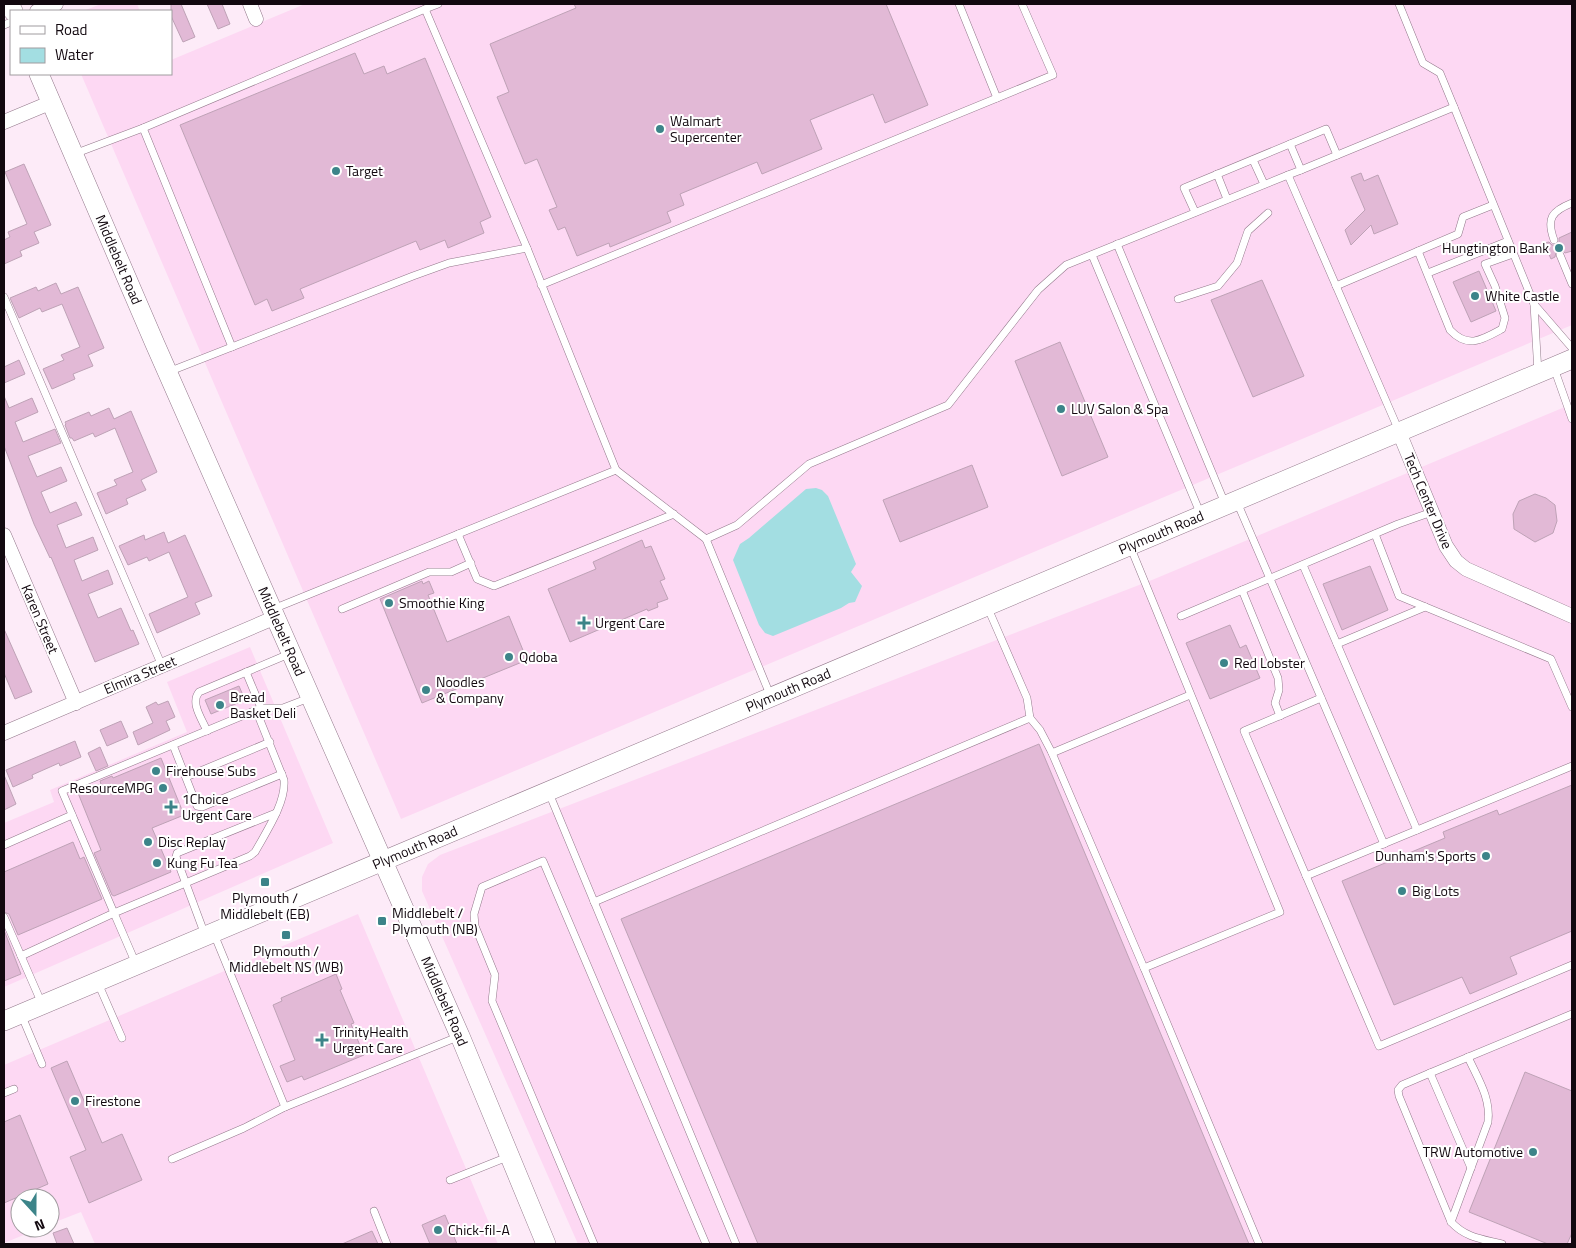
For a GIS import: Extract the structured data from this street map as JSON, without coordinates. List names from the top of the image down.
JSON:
{
  "streets": {
    "main road": ["Middlebelt Road", "Plymouth Road"],
    "street": ["Tech Center Drive", "Karen Street", "Elmira Street"]
  },
  "crossings": [
    ["Middlebelt Road", "Plymouth Road"],
    ["Middlebelt Road", "Elmira Street"],
    ["Tech Center Drive", "Plymouth Road"],
    ["Karen Street", "Elmira Street"]
  ],
  "places": {
    "other": [
      "Walmart Supercenter",
      "Target",
      "Hungtington Bank",
      "White Castle",
      "LUV Salon & Spa",
      "Smoothie King",
      "Qdoba",
      "Red Lobster",
      "Noodles & Company",
      "Bread Basket Deli",
      "Firehouse Subs",
      "ResourceMPG",
      "Disc Replay",
      "Dunham's Sports",
      "Kung Fu Tea",
      "Big Lots",
      "Firestone",
      "TRW Automotive",
      "Chick-fil-A"
    ],
    "health": ["Urgent Care", "1Choice Urgent Care", "TrinityHealth Urgent Care"],
    "transit": ["Plymouth / Middlebelt (EB)", "Middlebelt / Plymouth (NB)", "Plymouth / Middlebelt NS (WB)"]
  },
  "legend": ["Road", "Water"],
  "north": "bottom"
}
